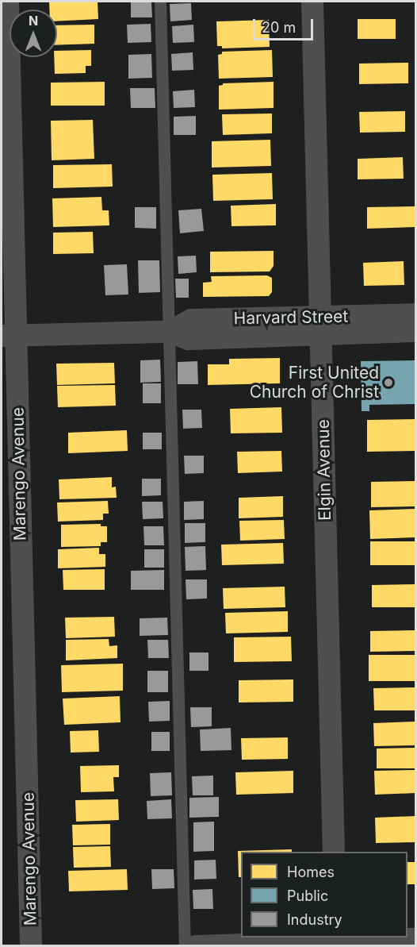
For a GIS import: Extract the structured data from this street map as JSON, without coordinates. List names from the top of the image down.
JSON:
{
  "streets": {
    "street": ["Harvard Street", "Elgin Avenue", "Marengo Avenue"]
  },
  "crossings": [
    ["Harvard Street", "Elgin Avenue"],
    ["Harvard Street", "Marengo Avenue"]
  ],
  "places": ["First United Church of Christ"],
  "legend": ["Homes", "Public", "Industry"],
  "scale_bar": "20 m",
  "north": "top"
}
